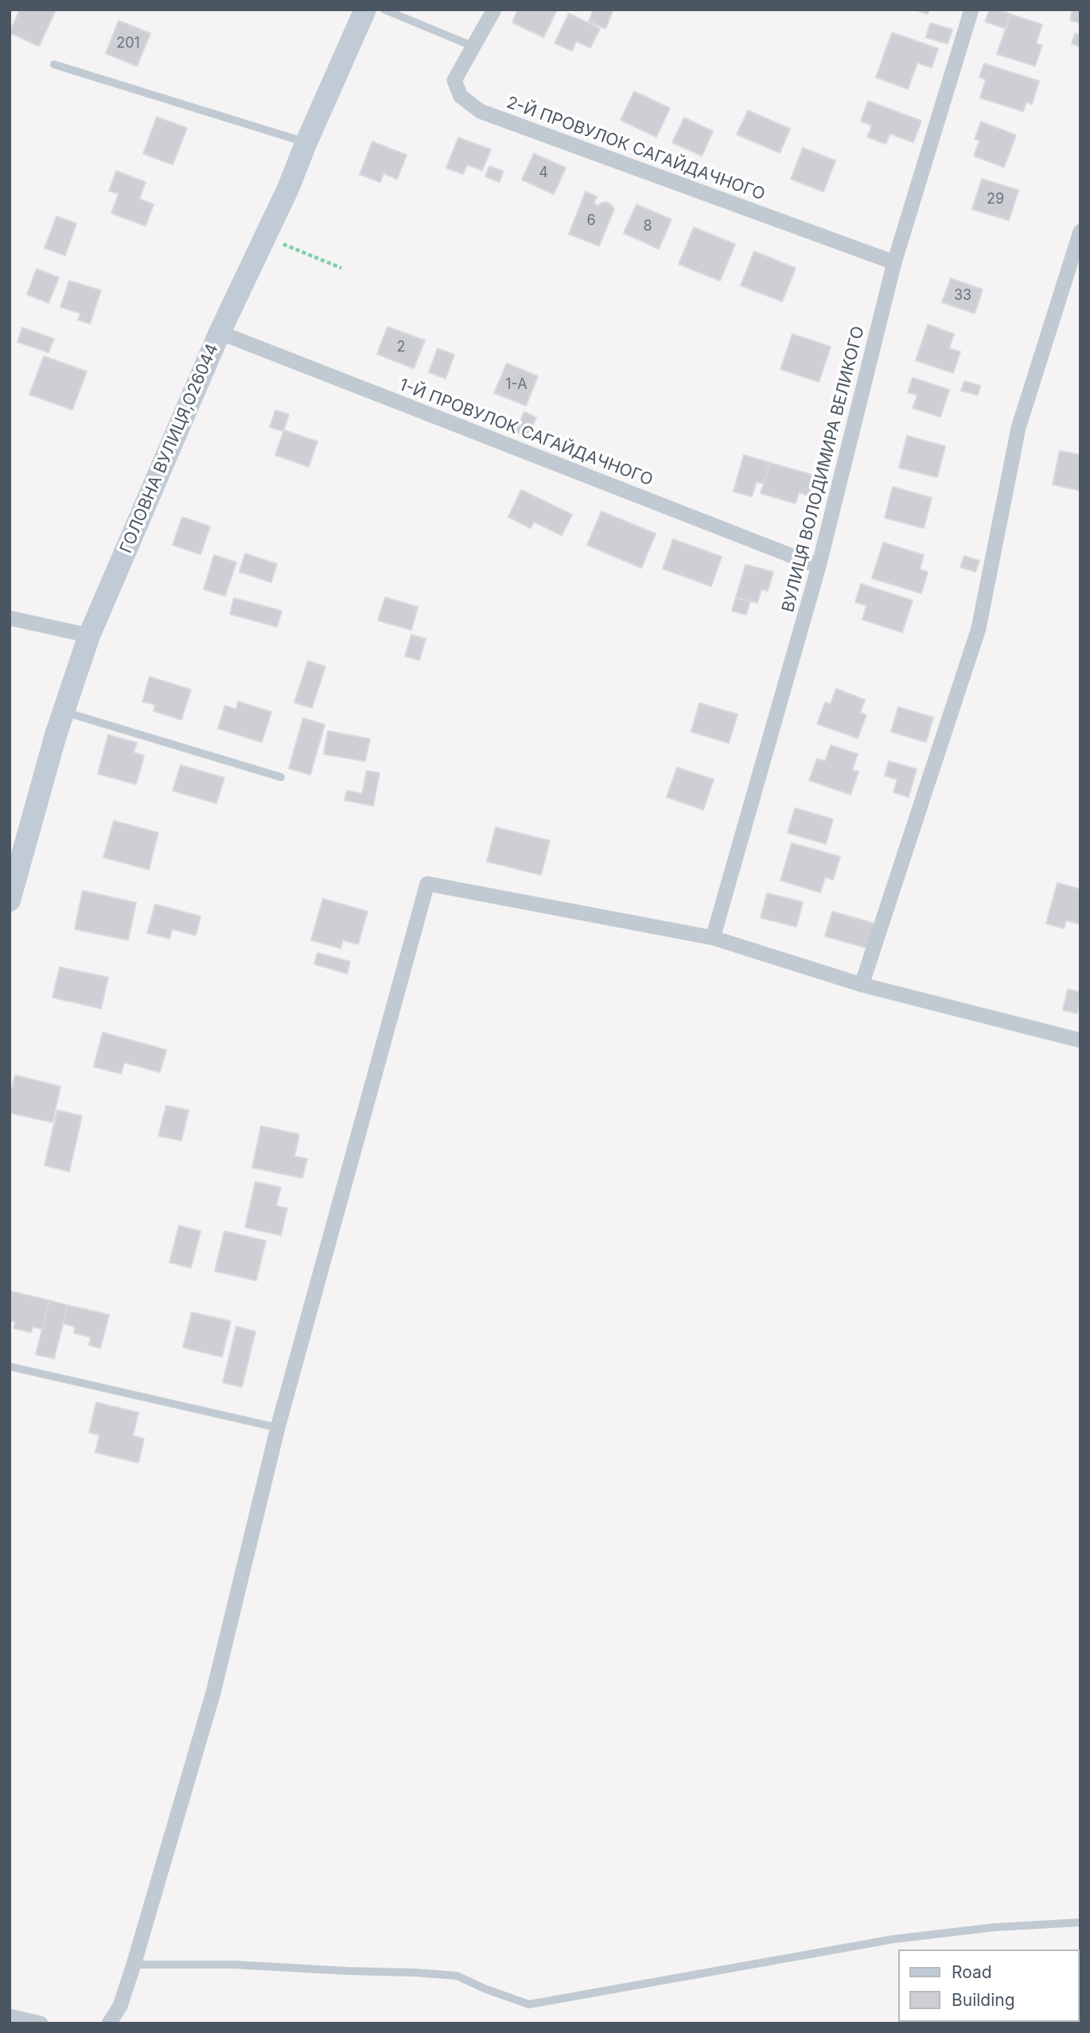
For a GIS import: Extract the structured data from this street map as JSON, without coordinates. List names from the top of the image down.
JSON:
{
  "streets": {
    "main road": ["ГОЛОВНА ВУЛИЦЯ,О26044"],
    "street": ["2-Й ПРОВУЛОК САГАЙДАЧНОГО", "1-Й ПРОВУЛОК САГАЙДАЧНОГО", "ВУЛИЦЯ ВОЛОДИМИРА ВЕЛИКОГО"]
  },
  "crossings": [
    ["2-Й ПРОВУЛОК САГАЙДАЧНОГО", "ВУЛИЦЯ ВОЛОДИМИРА ВЕЛИКОГО"],
    ["1-Й ПРОВУЛОК САГАЙДАЧНОГО", "ГОЛОВНА ВУЛИЦЯ,О26044"],
    ["1-Й ПРОВУЛОК САГАЙДАЧНОГО", "ВУЛИЦЯ ВОЛОДИМИРА ВЕЛИКОГО"]
  ],
  "house_numbers": [
    "201",
    "4",
    "29",
    "6",
    "8",
    "33",
    "2",
    "1-А"
  ],
  "legend": ["Road", "Building"]
}
